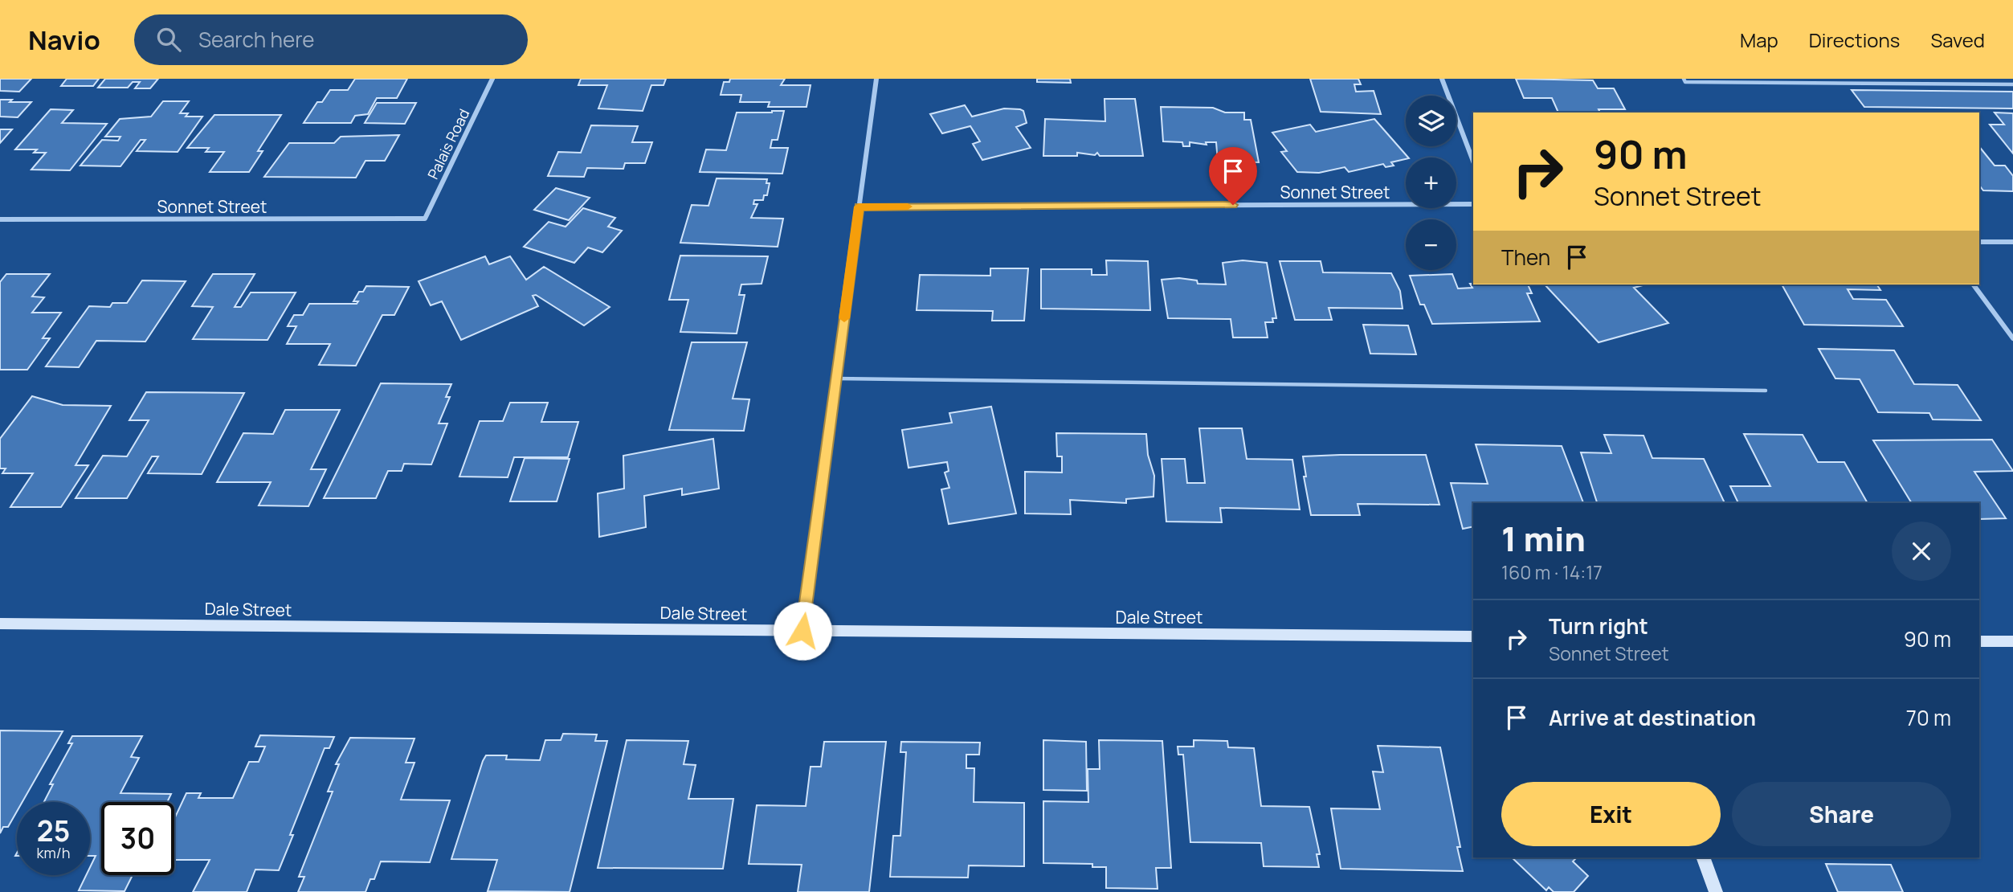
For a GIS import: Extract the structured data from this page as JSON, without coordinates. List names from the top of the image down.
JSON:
{
  "streets": {
    "street": ["Palais Road", "Sonnet Street", "Dale Street"]
  },
  "crossings": [
    ["Palais Road", "Sonnet Street"]
  ],
  "page": {
    "header": "Navio",
    "search": "Search here",
    "nav": ["Map", "Directions", "Saved"],
    "map_buttons": ["+", "−"],
    "turn": ["90 m", "Sonnet Street"],
    "then": "Then",
    "heading": ["1 min", "160 m · 14:17"],
    "list": [
      {
        "name": "Turn right",
        "note": "Sonnet Street",
        "value": "90 m"
      },
      {
        "name": "Arrive at destination",
        "value": "70 m"
      }
    ],
    "buttons": ["Exit", "Share"],
    "speed": "25 km/h",
    "limit": "30"
  }
}
